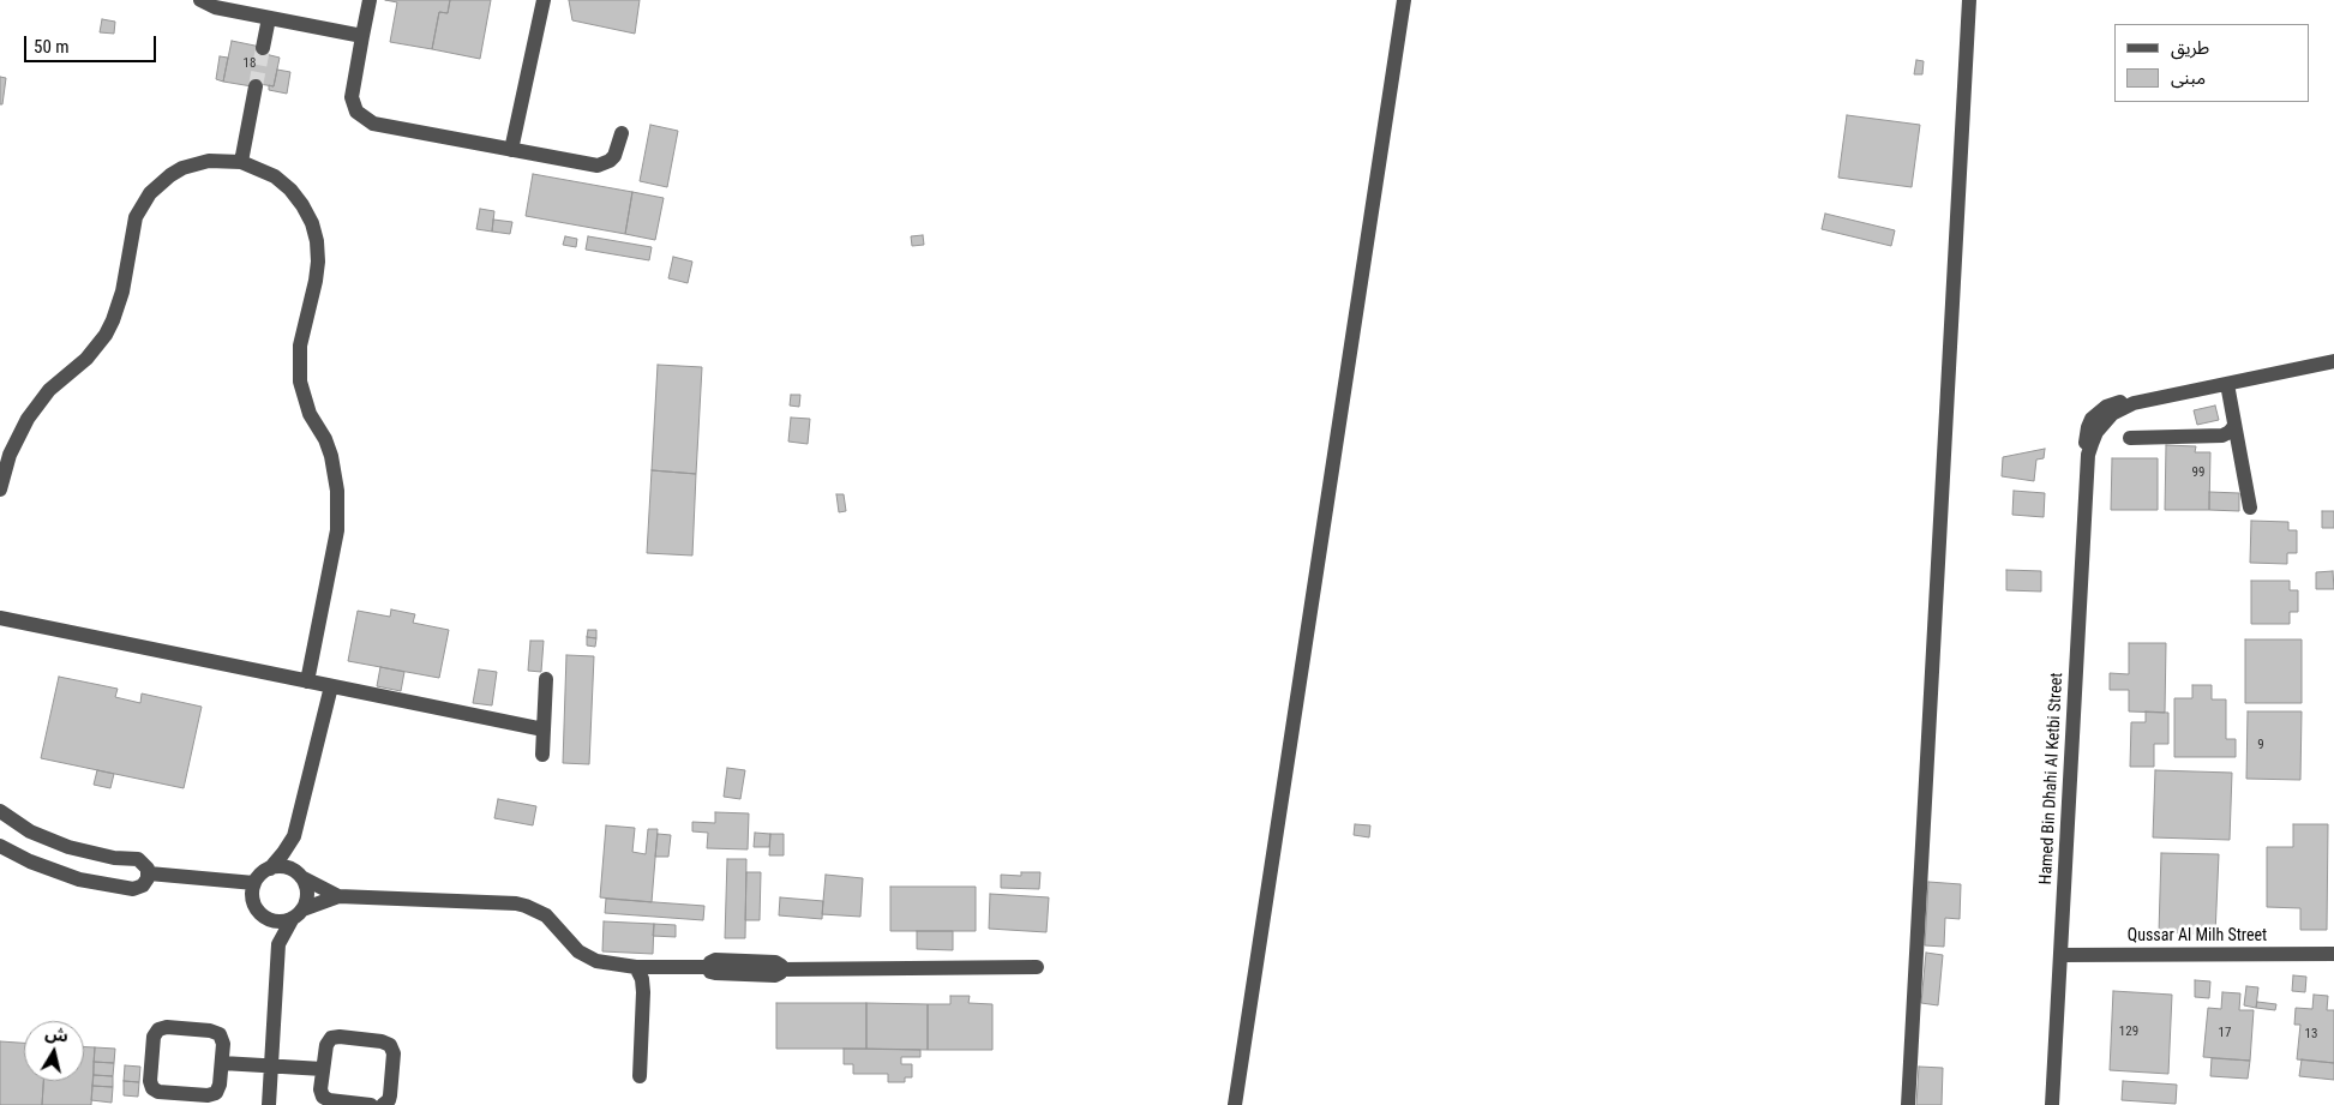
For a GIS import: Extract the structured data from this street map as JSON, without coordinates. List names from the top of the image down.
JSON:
{
  "streets": {
    "street": ["Hamed Bin Dhahi Al Ketbi Street", "Qussar Al Milh Street"]
  },
  "crossings": [
    ["Hamed Bin Dhahi Al Ketbi Street", "Qussar Al Milh Street"]
  ],
  "house_numbers": [
    "18",
    "99",
    "9",
    "129",
    "17",
    "13"
  ],
  "legend": ["طريق", "مبنى"],
  "scale_bar": "50 m",
  "north": "top"
}
